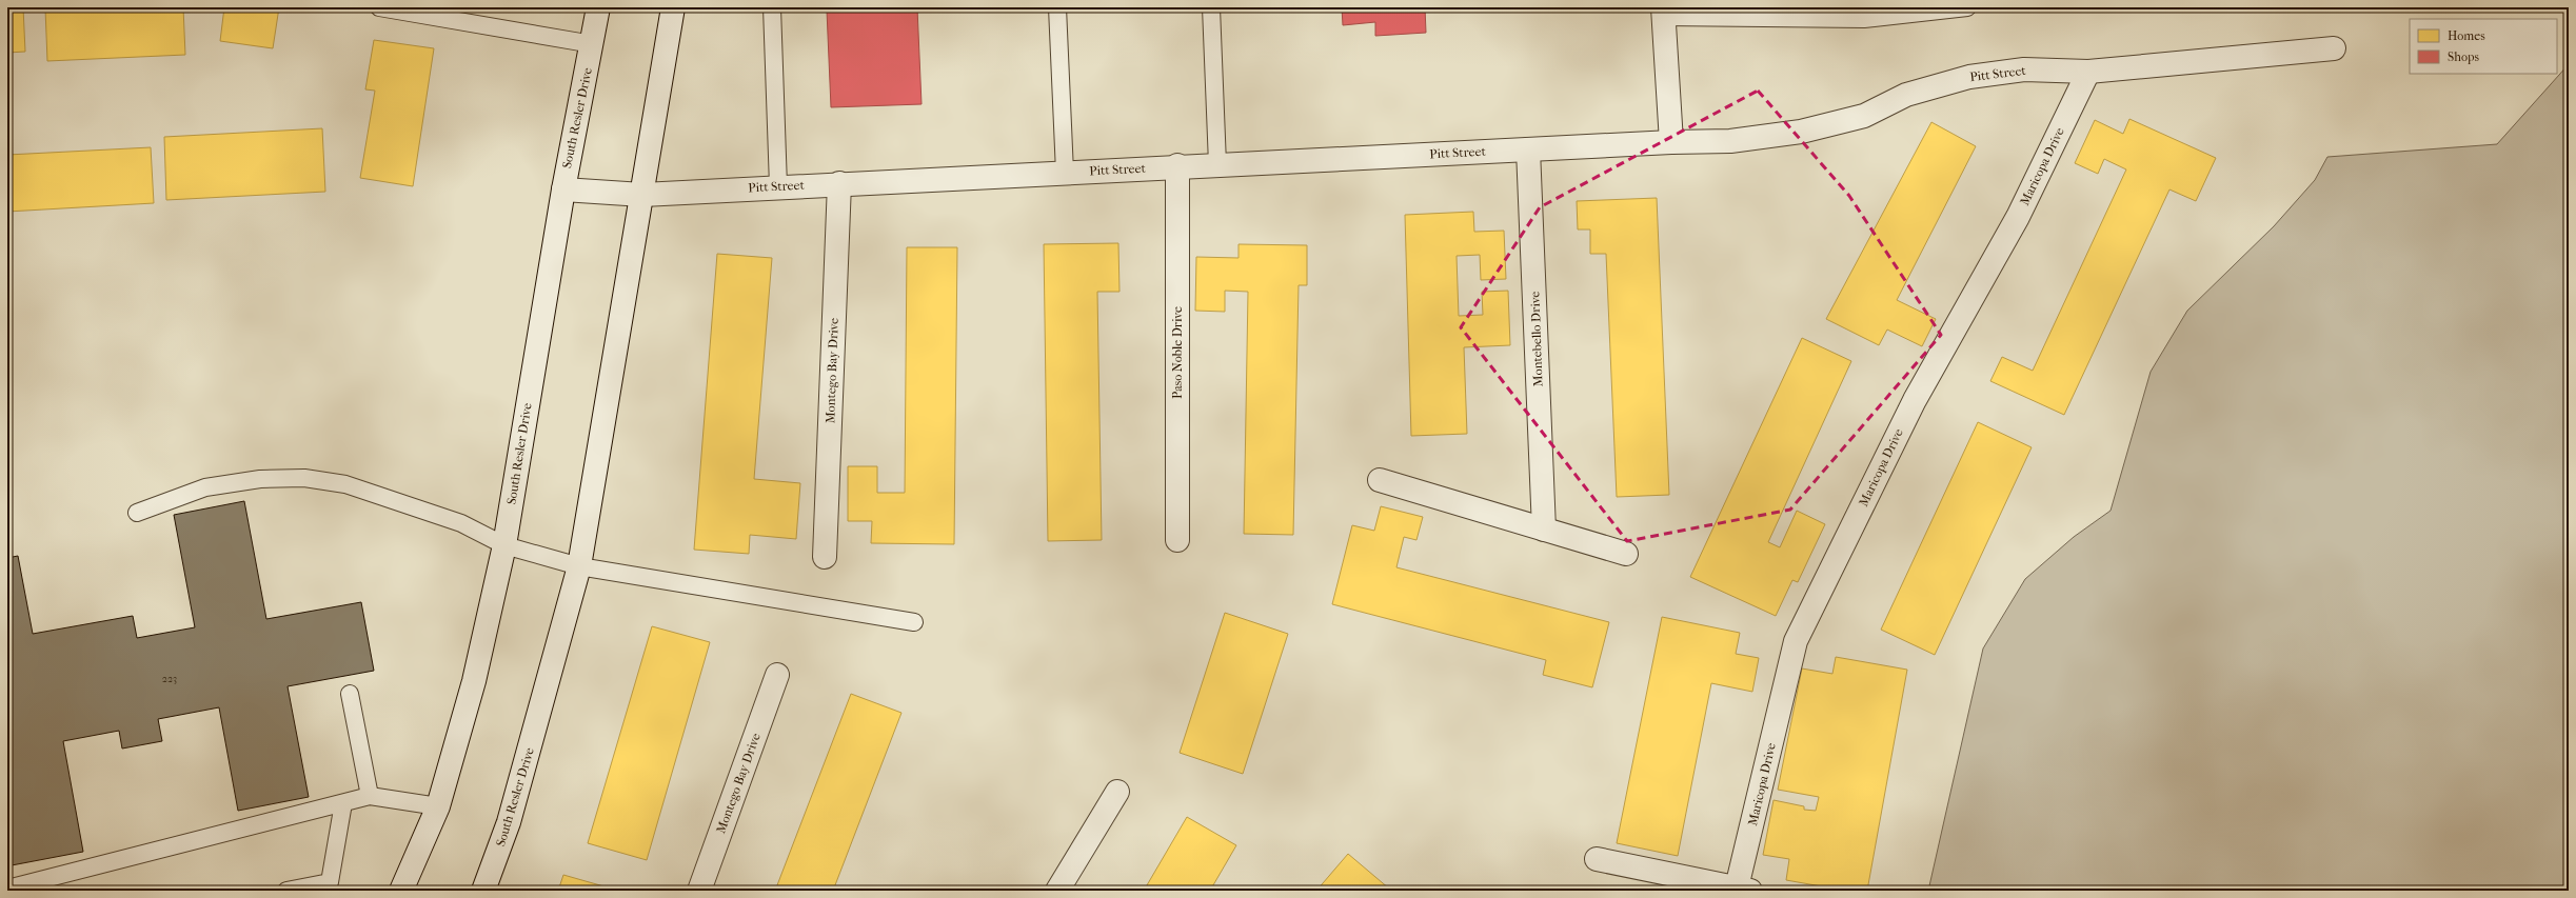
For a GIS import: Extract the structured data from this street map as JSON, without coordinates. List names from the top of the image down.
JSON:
{
  "streets": {
    "street": [
      "Pitt Street",
      "South Resler Drive",
      "Maricopa Drive",
      "Montebello Drive",
      "Paso Noble Drive",
      "Montego Bay Drive"
    ]
  },
  "crossings": [
    ["Pitt Street", "South Resler Drive"],
    ["Pitt Street", "Maricopa Drive"],
    ["Pitt Street", "Montebello Drive"],
    ["Pitt Street", "Paso Noble Drive"],
    ["Pitt Street", "Montego Bay Drive"]
  ],
  "house_numbers": ["223"],
  "legend": ["Homes", "Shops"]
}
